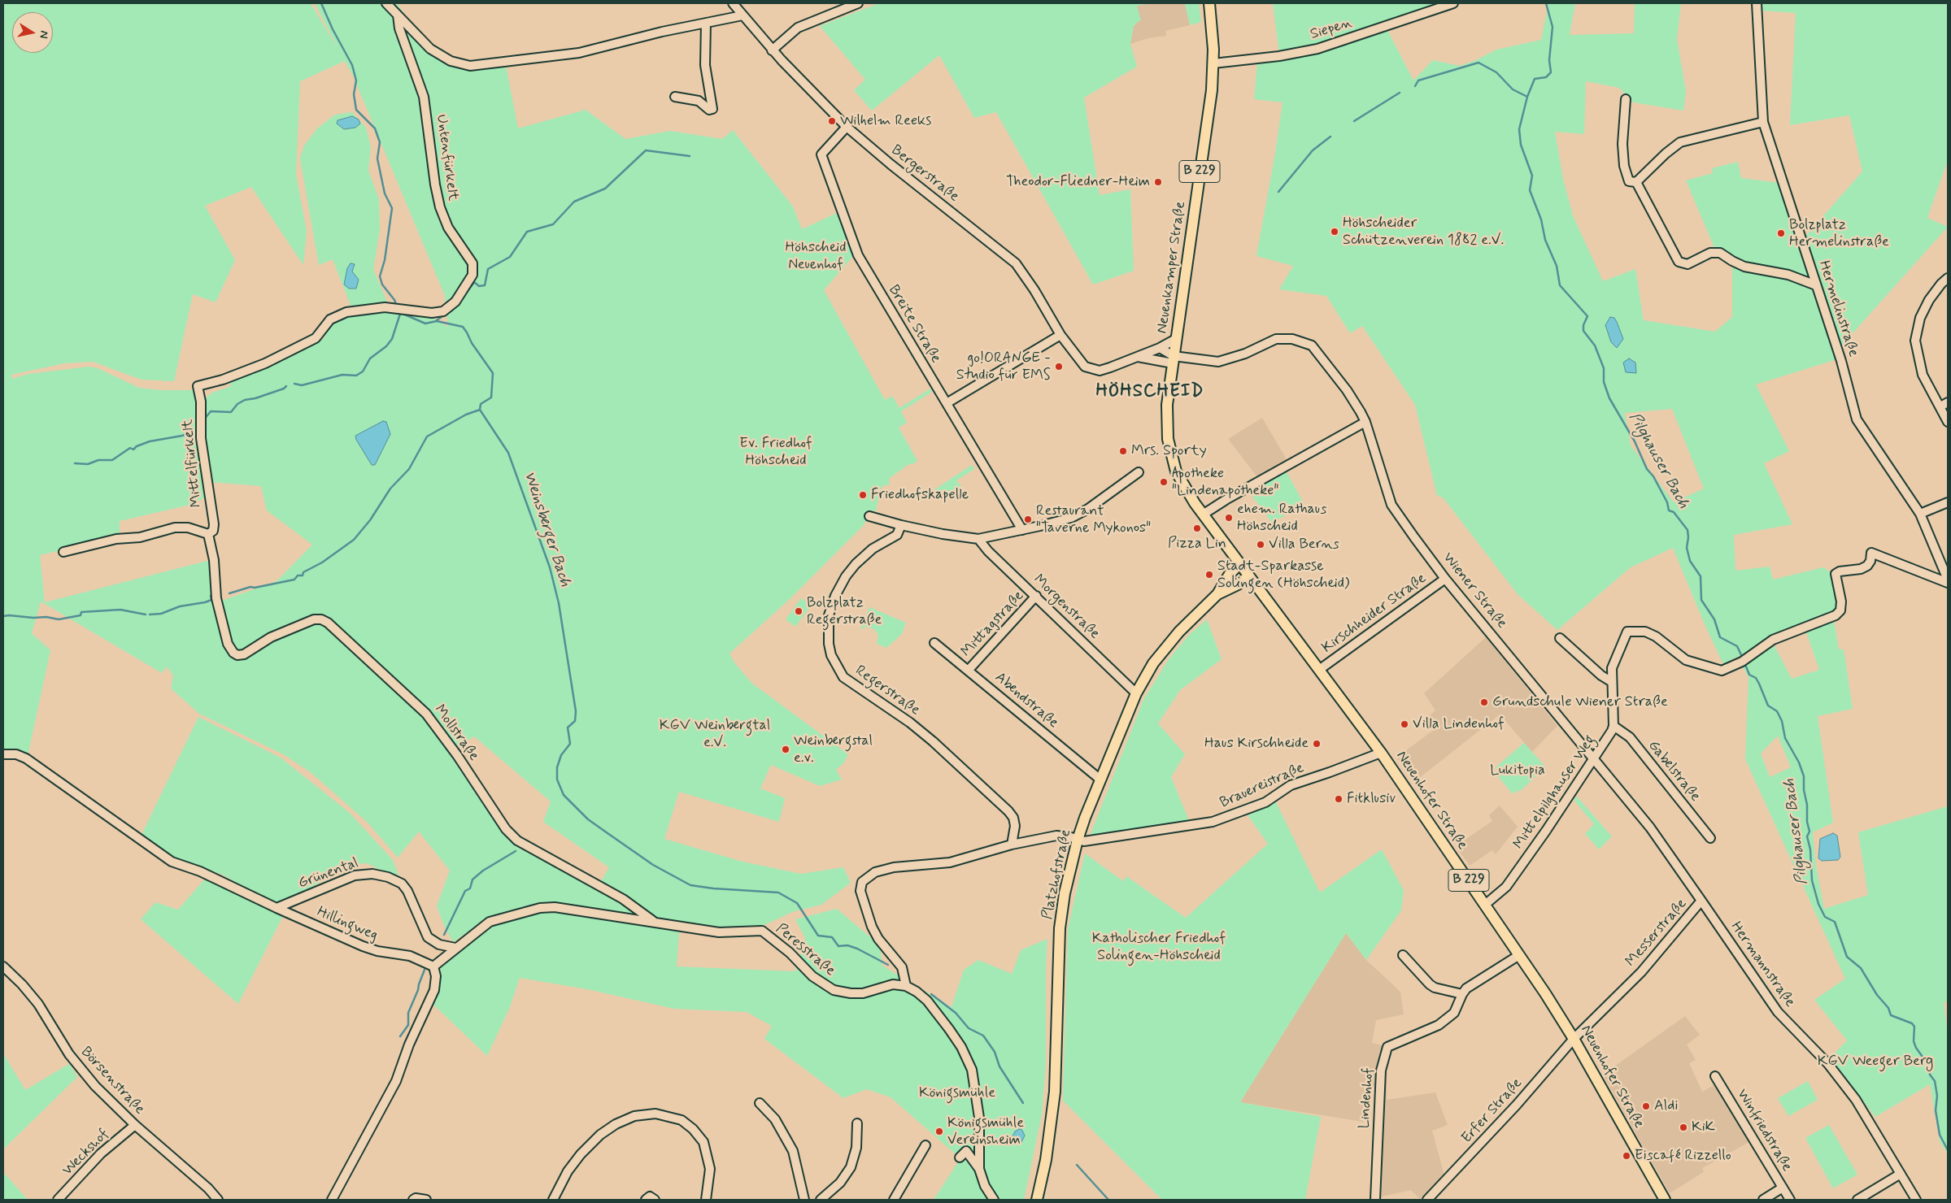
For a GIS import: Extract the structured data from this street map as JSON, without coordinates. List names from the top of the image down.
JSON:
{
  "streets": {
    "main road": [
      "B 229",
      "Neuenkamper Straße",
      "Neuenhofer Straße",
      "Platzhofstraße"
    ],
    "street": [
      "Siepen",
      "Untenfürkelt",
      "Bergerstraße",
      "Hermelinstraße",
      "Breite Straße",
      "Mittelfürkelt",
      "Wiener Straße",
      "Morgenstraße",
      "Kirschheider Straße",
      "Mittagstraße",
      "Regerstraße",
      "Abendstraße",
      "Mollstraße",
      "Gabelstraße",
      "Brauereistraße",
      "Mittelpilghauser Weg",
      "Grünental",
      "Hillingweg",
      "Messerstraße",
      "Peresstraße",
      "Hermannstraße",
      "Börsenstraße",
      "Lindenhof",
      "Erfer Straße",
      "Winfriedstraße",
      "Weckshof"
    ]
  },
  "crossings": [
    ["Siepen", "Neuenkamper Straße"],
    ["Untenfürkelt", "Mittelfürkelt"],
    ["Bergerstraße", "Breite Straße"],
    ["Bergerstraße", "Wiener Straße"],
    ["Neuenkamper Straße", "Wiener Straße"],
    ["Neuenkamper Straße", "Neuenhofer Straße"],
    ["Mittelfürkelt", "Mollstraße"],
    ["Wiener Straße", "Kirschheider Straße"],
    ["Wiener Straße", "Mittelpilghauser Weg"],
    ["Wiener Straße", "Messerstraße"],
    ["Morgenstraße", "Mittagstraße"],
    ["Morgenstraße", "Platzhofstraße"],
    ["Kirschheider Straße", "Neuenhofer Straße"],
    ["Mittagstraße", "Abendstraße"],
    ["Abendstraße", "Platzhofstraße"],
    ["Mollstraße", "Peresstraße"],
    ["Gabelstraße", "Mittelpilghauser Weg"],
    ["Brauereistraße", "Neuenhofer Straße"],
    ["Brauereistraße", "Platzhofstraße"],
    ["Mittelpilghauser Weg", "Neuenhofer Straße"],
    ["Mittelpilghauser Weg", "Messerstraße"],
    ["Neuenhofer Straße", "Platzhofstraße"],
    ["Neuenhofer Straße", "Messerstraße"],
    ["Neuenhofer Straße", "Lindenhof"],
    ["Neuenhofer Straße", "Erfer Straße"],
    ["Grünental", "Hillingweg"],
    ["Grünental", "Peresstraße"],
    ["Messerstraße", "Hermannstraße"],
    ["Messerstraße", "Erfer Straße"],
    ["Börsenstraße", "Weckshof"]
  ],
  "districts": ["HÖHSCHEID"],
  "water": ["Pilghauser Bach", "Weinsberger Bach"],
  "parks": [
    "Höhscheid Neuenhof",
    "Ev. Friedhof Höhscheid",
    "KGV Weinbergtal e.V.",
    "Lukitopia",
    "Katholischer Friedhof Solingen-Höhscheid",
    "KGV Weeger Berg",
    "Königsmühle"
  ],
  "places": [
    "Wilhelm Reeks",
    "Theodor-Fliedner-Heim",
    "Höhscheider Schützenverein 1882 e.V.",
    "Bolzplatz Hermelinstraße",
    "go!ORANGE - Studio für EMS",
    "Mrs. Sporty",
    "Apotheke \"Lindenapotheke\"",
    "Friedhofskapelle",
    "ehem. Rathaus Höhscheid",
    "Restaurant \"Taverne Mykonos\"",
    "Pizza Lin",
    "Villa Berns",
    "Stadt-Sparkasse Solingen (Höhscheid)",
    "Bolzplatz Regerstraße",
    "Grundschule Wiener Straße",
    "Villa Lindenhof",
    "Haus Kirschheide",
    "Weinbergstal e.v.",
    "Fitklusiv",
    "Aldi",
    "KiK",
    "Königsmühle Vereinsheim",
    "Eiscafé Rizzello"
  ],
  "north": "right"
}
